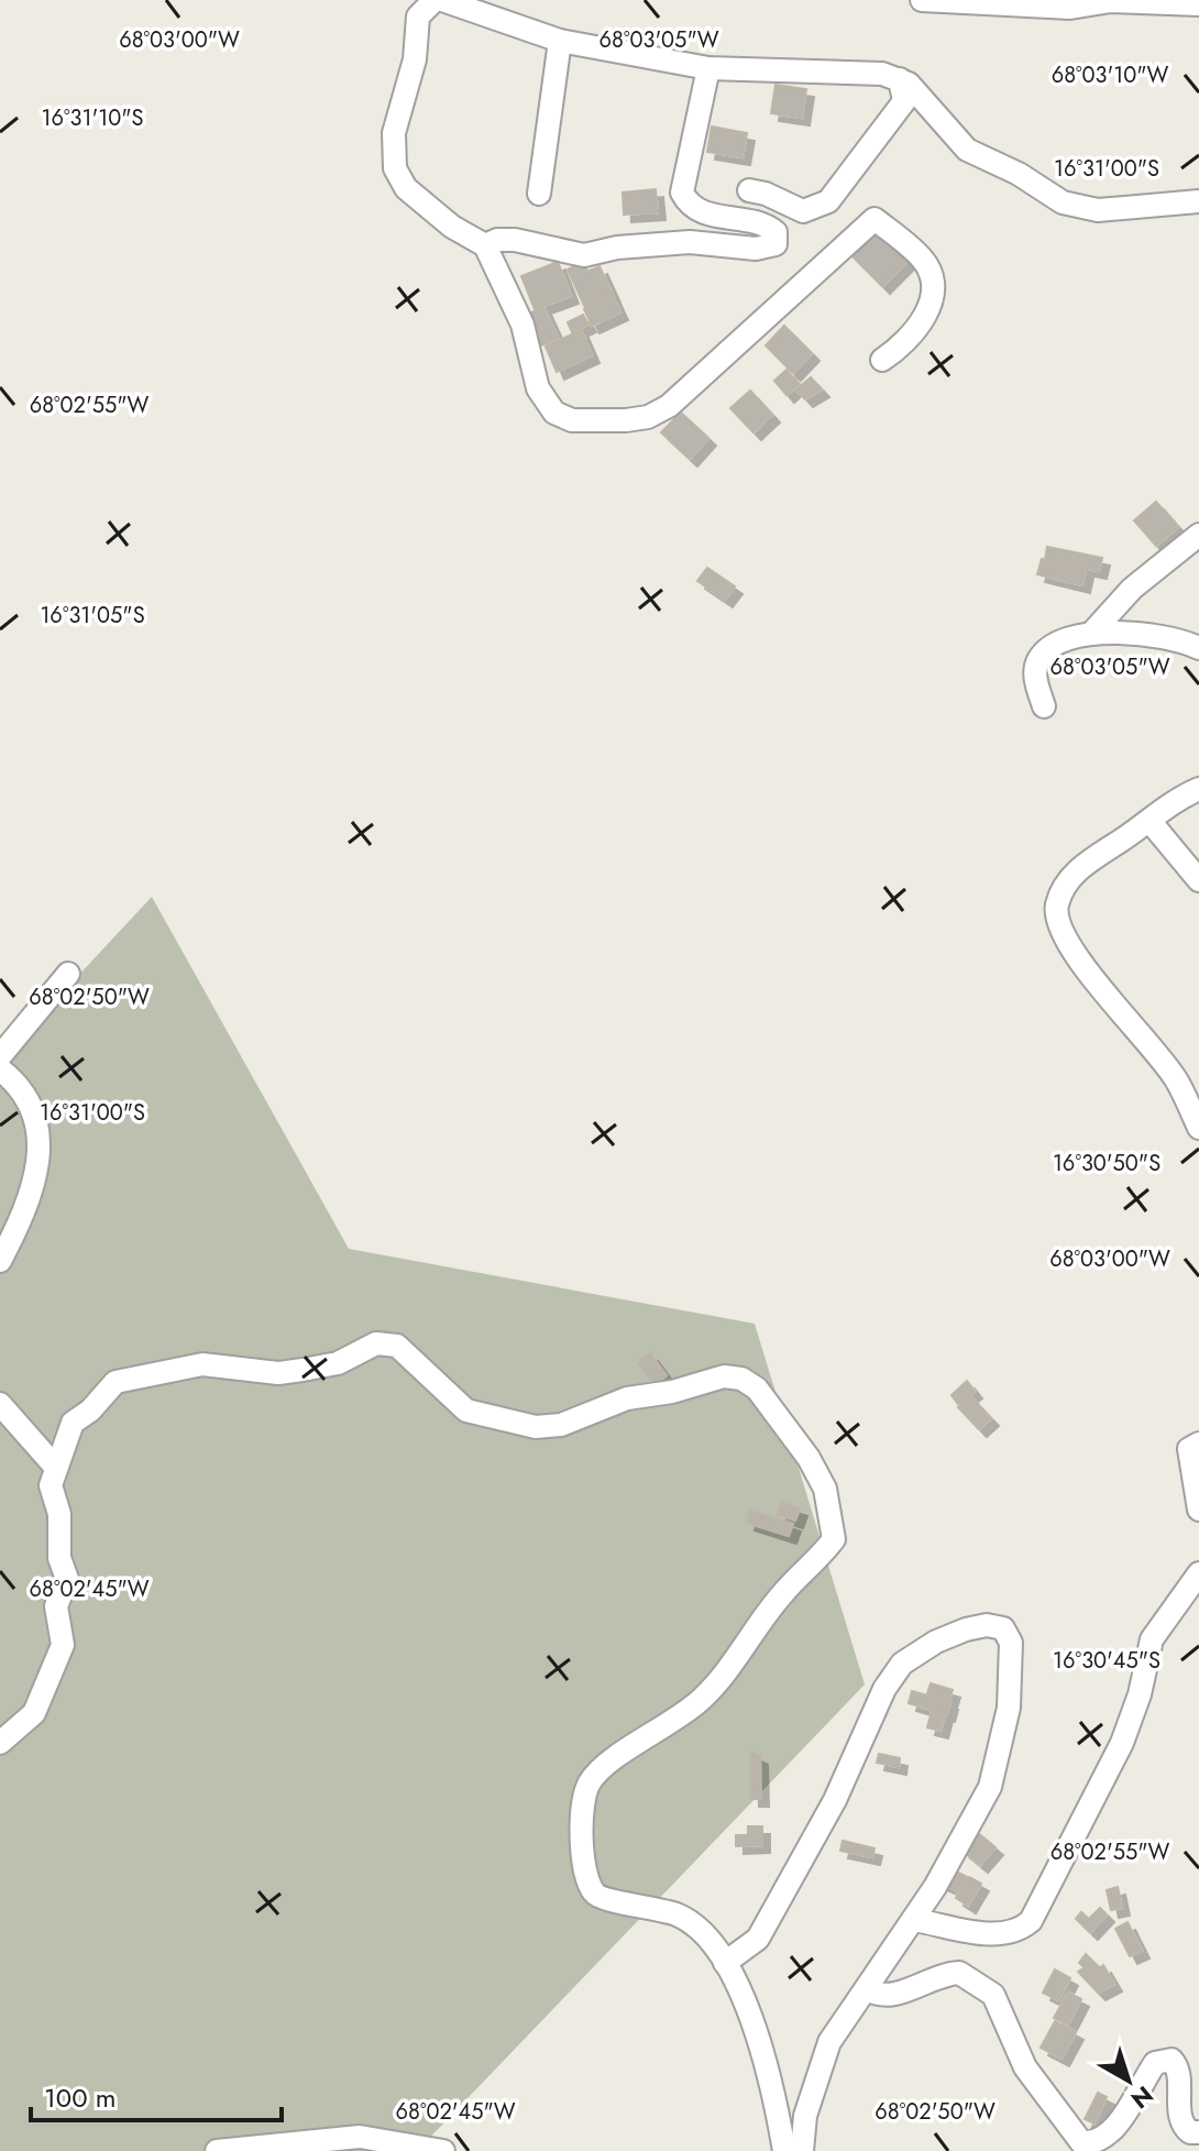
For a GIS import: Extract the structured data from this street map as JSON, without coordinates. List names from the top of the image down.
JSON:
{
  "scale_bar": "100 m",
  "north": "bottom right",
  "coordinates": [
    "68°03'00\"W",
    "68°03'05\"W",
    "68°03'10\"W",
    "16°31'10\"S",
    "16°31'00\"S",
    "68°02'55\"W",
    "16°31'05\"S",
    "68°02'50\"W",
    "16°30'50\"S",
    "68°02'45\"W",
    "16°30'45\"S"
  ]
}
